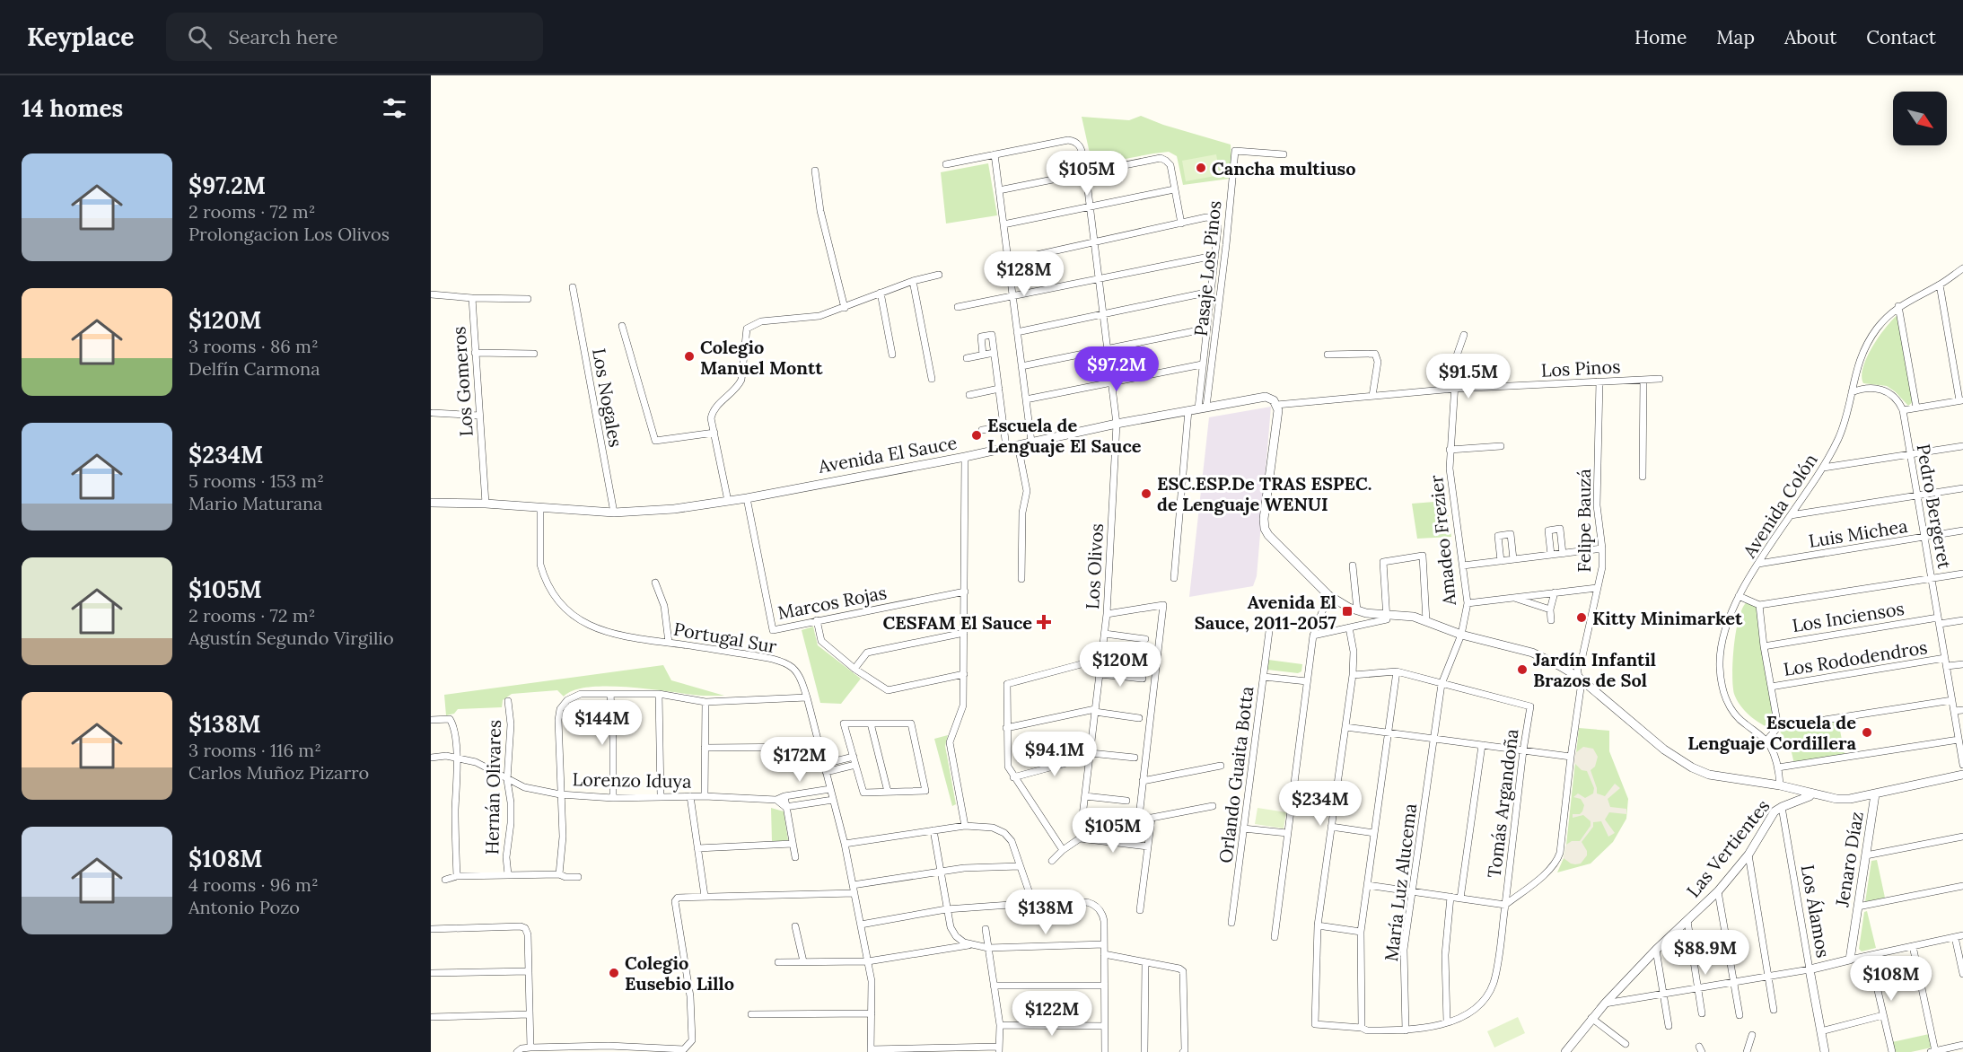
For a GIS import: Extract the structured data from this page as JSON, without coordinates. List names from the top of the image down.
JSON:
{
  "streets": {
    "street": [
      "Pasaje Los Pinos",
      "Los Pinos",
      "Los Gomeros",
      "Los Nogales",
      "Avenida El Sauce",
      "Avenida Colón",
      "Pedro Bergeret",
      "Felipe Bauzá",
      "Luis Michea",
      "Amadeo Frezier",
      "Los Olivos",
      "Marcos Rojas",
      "Los Inciensos",
      "Portugal Sur",
      "Los Rododendros",
      "Orlando Guaita Botta",
      "Lorenzo Iduya",
      "Hernán Olivares",
      "Tomás Argandoña",
      "Las Vertientes",
      "Jenaro Díaz",
      "María Luz Alucema",
      "Los Álamos"
    ]
  },
  "crossings": [
    ["Pasaje Los Pinos", "Avenida El Sauce"],
    ["Los Pinos", "Avenida El Sauce"],
    ["Los Pinos", "Felipe Bauzá"],
    ["Los Pinos", "Amadeo Frezier"],
    ["Los Gomeros", "Avenida El Sauce"],
    ["Los Nogales", "Avenida El Sauce"],
    ["Avenida El Sauce", "Los Olivos"],
    ["Avenida El Sauce", "Marcos Rojas"],
    ["Avenida El Sauce", "Portugal Sur"],
    ["Avenida Colón", "Luis Michea"],
    ["Pedro Bergeret", "Luis Michea"],
    ["Pedro Bergeret", "Los Inciensos"],
    ["Pedro Bergeret", "Los Rododendros"],
    ["Felipe Bauzá", "Tomás Argandoña"],
    ["Amadeo Frezier", "Tomás Argandoña"],
    ["Amadeo Frezier", "María Luz Alucema"],
    ["Portugal Sur", "Lorenzo Iduya"],
    ["Lorenzo Iduya", "Hernán Olivares"],
    ["Tomás Argandoña", "María Luz Alucema"],
    ["Las Vertientes", "Los Álamos"]
  ],
  "places": {
    "other": [
      "Cancha multiuso",
      "Colegio Manuel Montt",
      "Escuela de Lenguaje El Sauce",
      "ESC.ESP.De TRAS ESPEC. de Lenguaje WENUI",
      "Kitty Minimarket",
      "Jardín Infantil Brazos de Sol",
      "Escuela de Lenguaje Cordillera",
      "Colegio Eusebio Lillo"
    ],
    "transit": ["Avenida El Sauce, 2011-2057"],
    "health": ["CESFAM El Sauce"]
  },
  "north": "bottom right",
  "page": {
    "header": "Keyplace",
    "search": "Search here",
    "nav": [
      "Home",
      "Map",
      "About",
      "Contact"
    ],
    "heading": "14 homes",
    "list": [
      {
        "name": "$97.2M",
        "note": "2 rooms · 72 m² · Prolongacion Los Olivos"
      },
      {
        "name": "$120M",
        "note": "3 rooms · 86 m² · Delfín Carmona"
      },
      {
        "name": "$234M",
        "note": "5 rooms · 153 m² · Mario Maturana"
      },
      {
        "name": "$105M",
        "note": "2 rooms · 72 m² · Agustín Segundo Virgilio"
      },
      {
        "name": "$138M",
        "note": "3 rooms · 116 m² · Carlos Muñoz Pizarro"
      },
      {
        "name": "$108M",
        "note": "4 rooms · 96 m² · Antonio Pozo"
      }
    ],
    "price": [
      "$105M",
      "$128M",
      "$97.2M",
      "$91.5M",
      "$120M",
      "$144M",
      "$94.1M",
      "$172M",
      "$234M",
      "$105M",
      "$138M",
      "$88.9M",
      "$108M",
      "$122M"
    ]
  }
}
